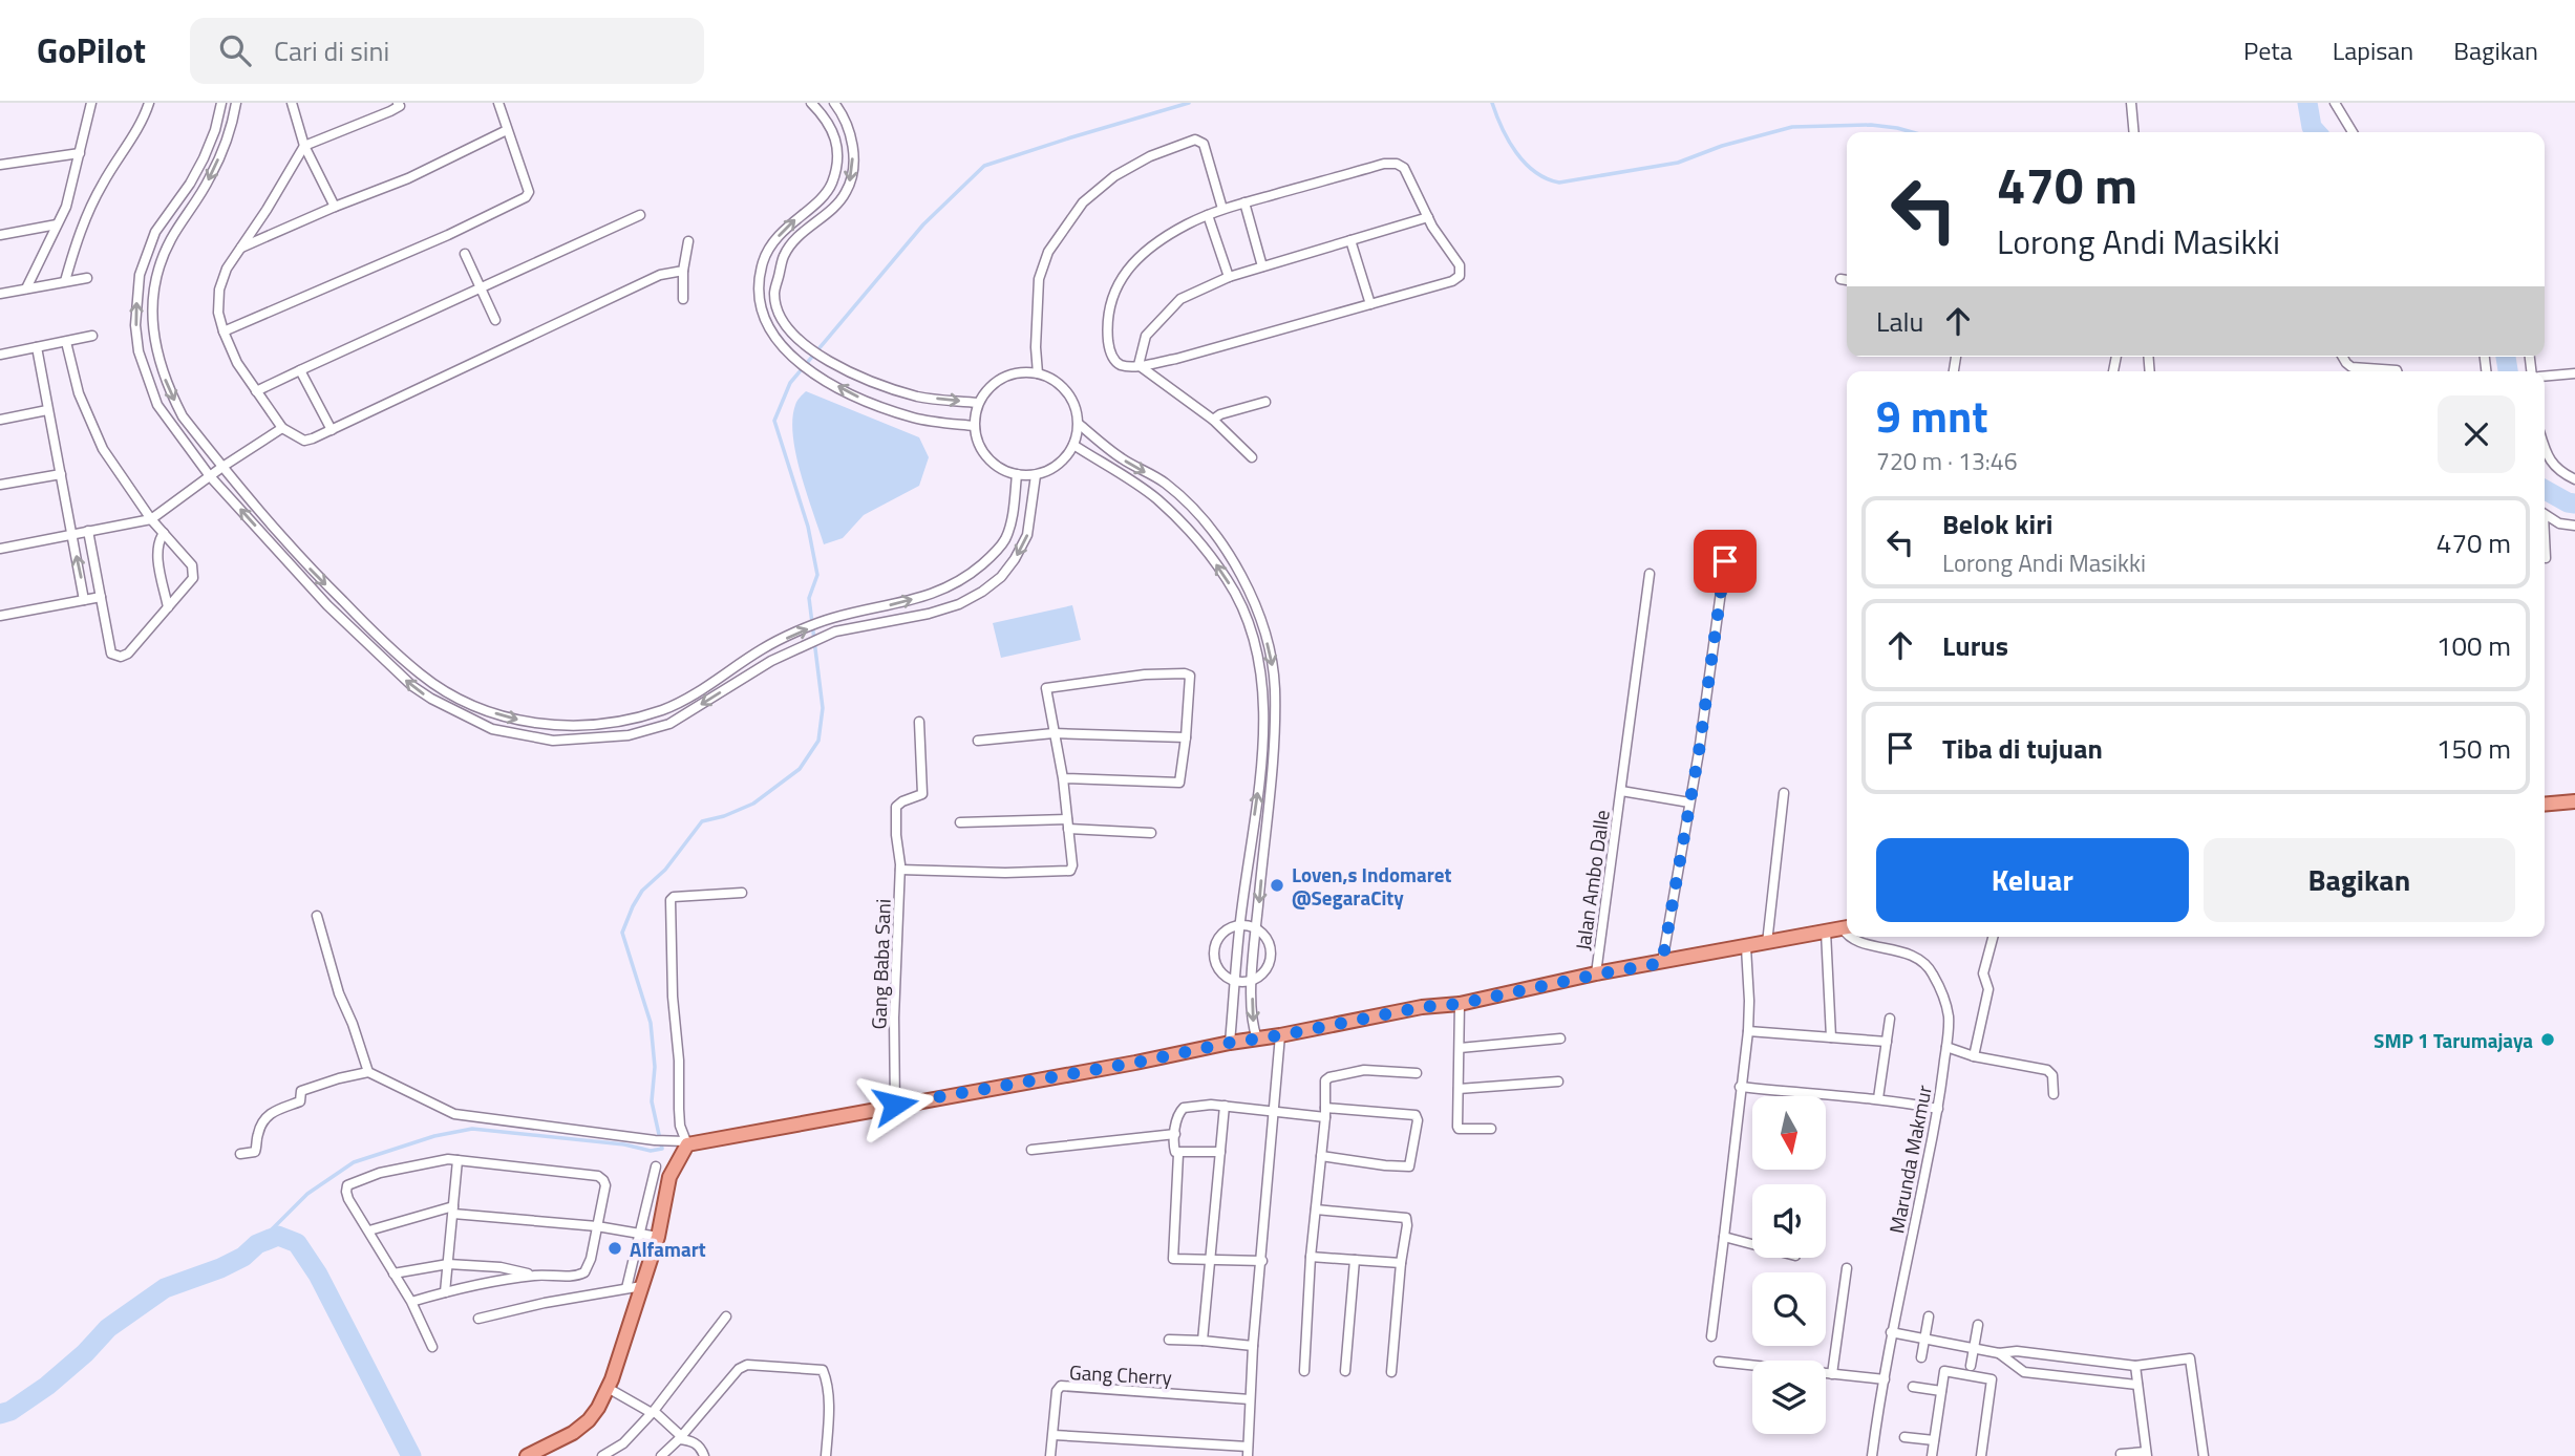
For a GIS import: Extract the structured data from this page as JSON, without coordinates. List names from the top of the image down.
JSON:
{
  "streets": {
    "street": [
      "Jalan Ambo Dalle",
      "Gang Baba Sani",
      "Marunda Makmur",
      "Gang Cherry"
    ]
  },
  "places": ["Loven,s Indomaret @SegaraCity", "SMP 1 Tarumajaya", "Alfamart"],
  "north": "bottom",
  "page": {
    "header": "GoPilot",
    "search": "Cari di sini",
    "nav": ["Peta", "Lapisan", "Bagikan"],
    "turn": ["470 m", "Lorong Andi Masikki"],
    "then": "Lalu",
    "heading": ["9 mnt", "720 m · 13:46"],
    "list": [
      {
        "name": "Belok kiri",
        "note": "Lorong Andi Masikki",
        "value": "470 m"
      },
      {
        "name": "Lurus",
        "value": "100 m"
      },
      {
        "name": "Tiba di tujuan",
        "value": "150 m"
      }
    ],
    "buttons": ["Keluar", "Bagikan"]
  }
}
